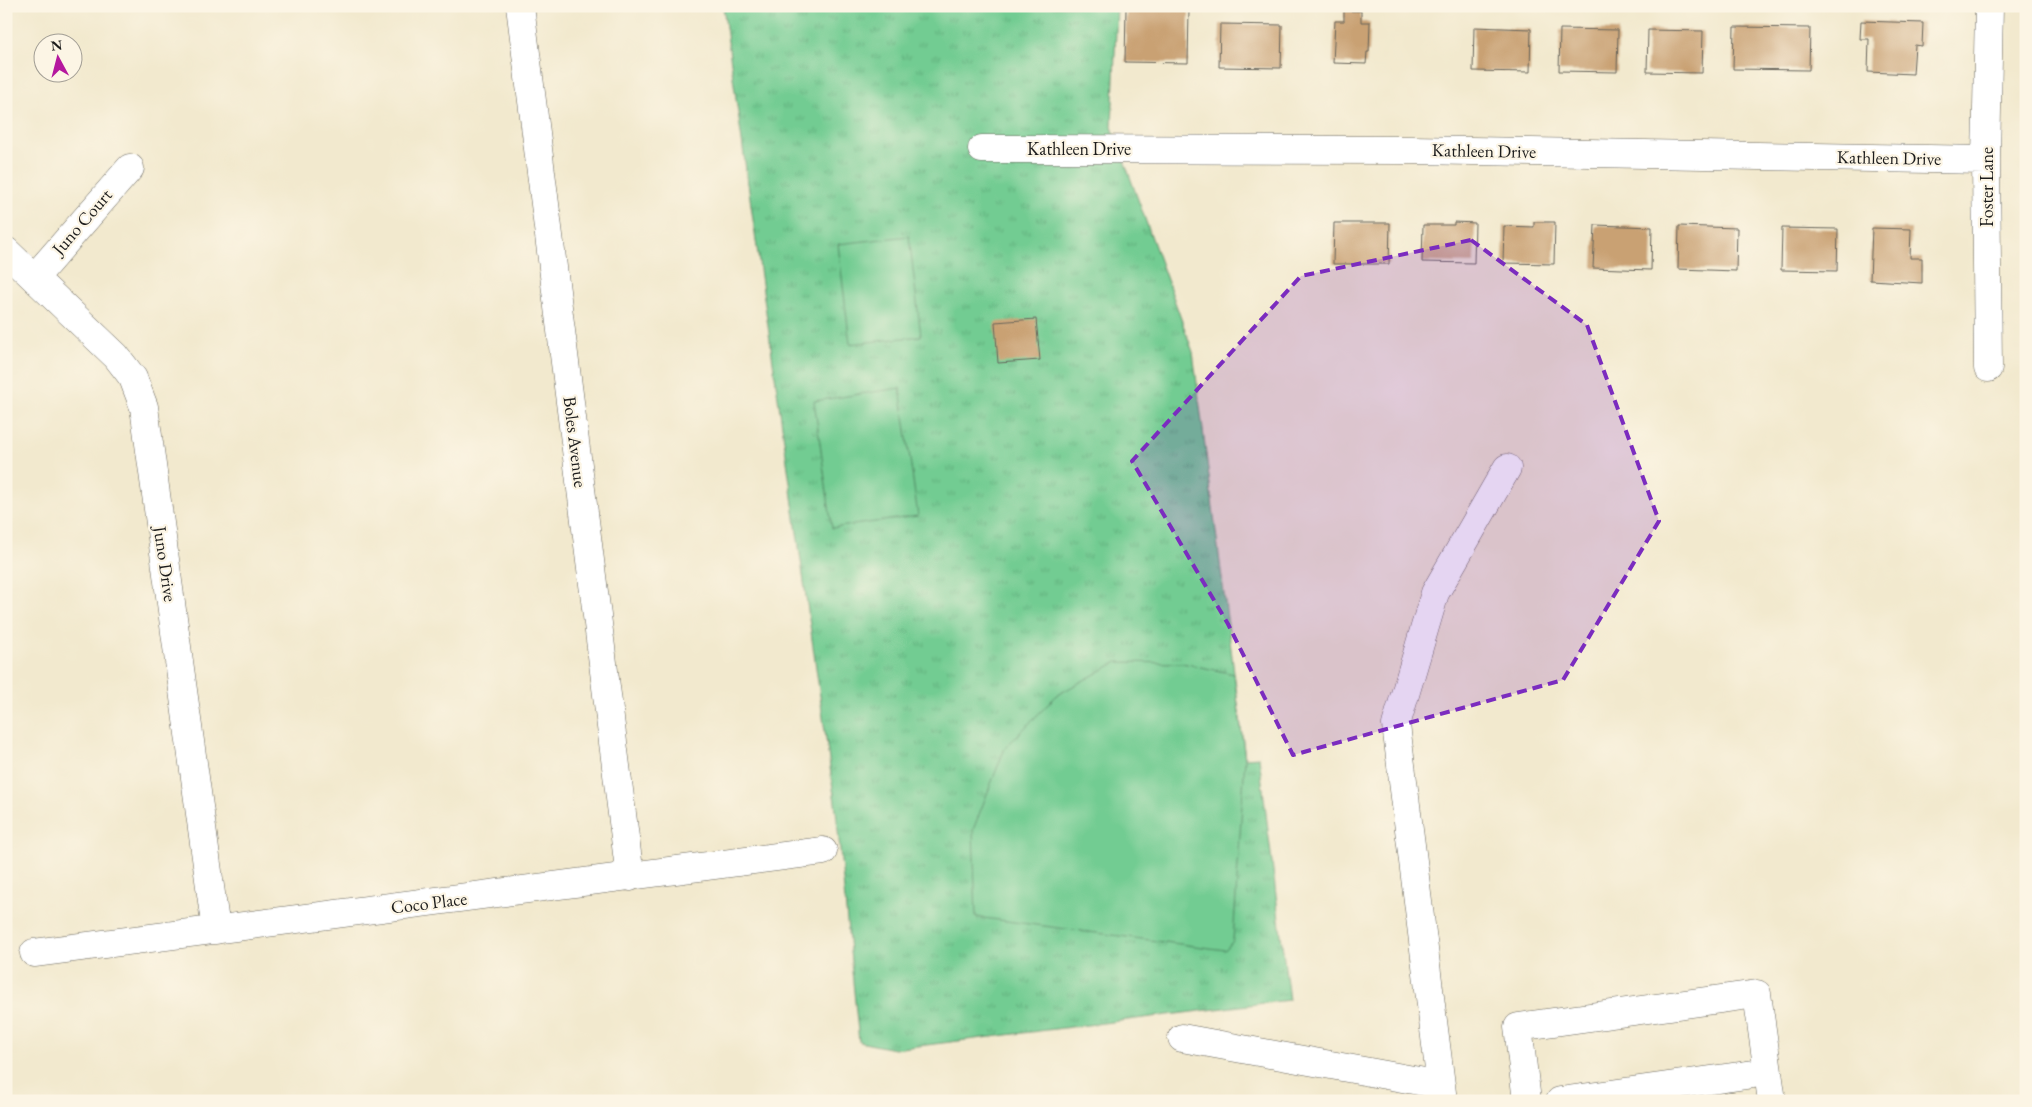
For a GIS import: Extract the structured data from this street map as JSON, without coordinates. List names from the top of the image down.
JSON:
{
  "streets": {
    "street": [
      "Kathleen Drive",
      "Foster Lane",
      "Juno Court",
      "Boles Avenue",
      "Juno Drive",
      "Coco Place"
    ]
  },
  "crossings": [
    ["Kathleen Drive", "Foster Lane"],
    ["Juno Court", "Juno Drive"],
    ["Boles Avenue", "Coco Place"],
    ["Juno Drive", "Coco Place"]
  ],
  "north": "top"
}
